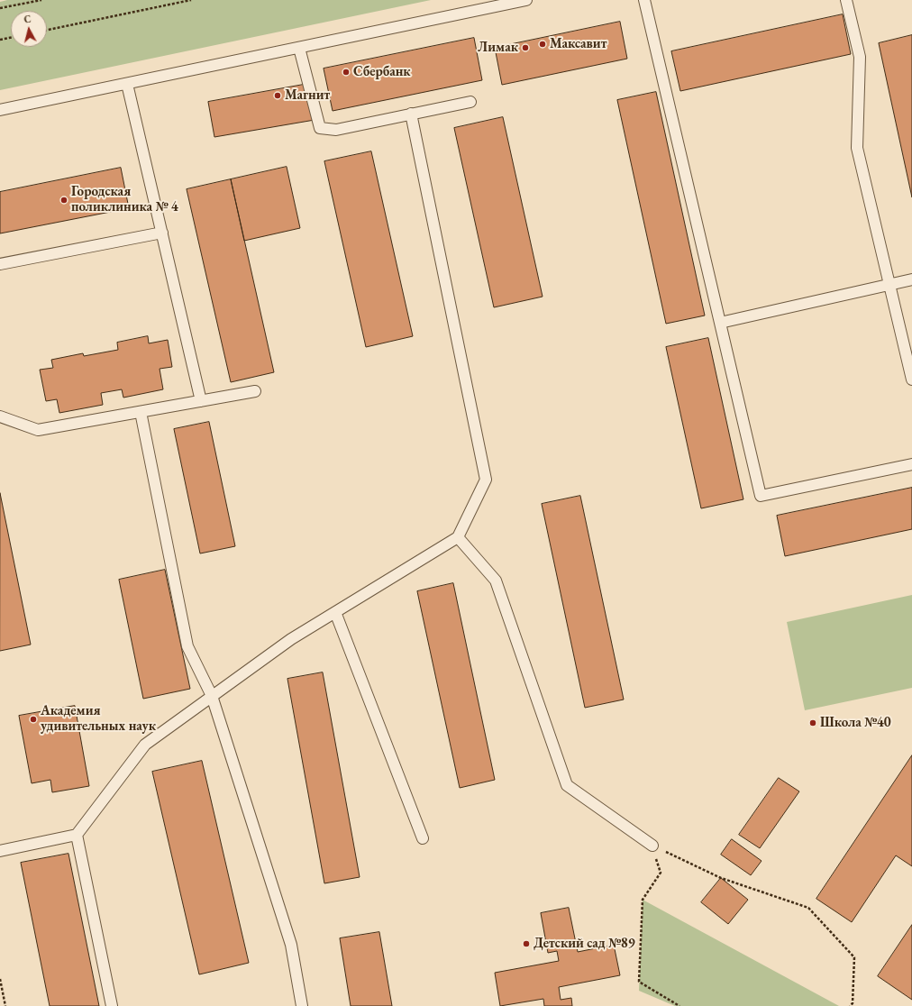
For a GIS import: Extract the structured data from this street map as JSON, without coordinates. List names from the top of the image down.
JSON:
{
  "places": [
    "Максавит",
    "Лимак",
    "Сбербанк",
    "Магнит",
    "Городская поликлиника № 4",
    "Академия удивительных наук",
    "Школа №40",
    "Детский сад №89"
  ],
  "north": "top"
}
